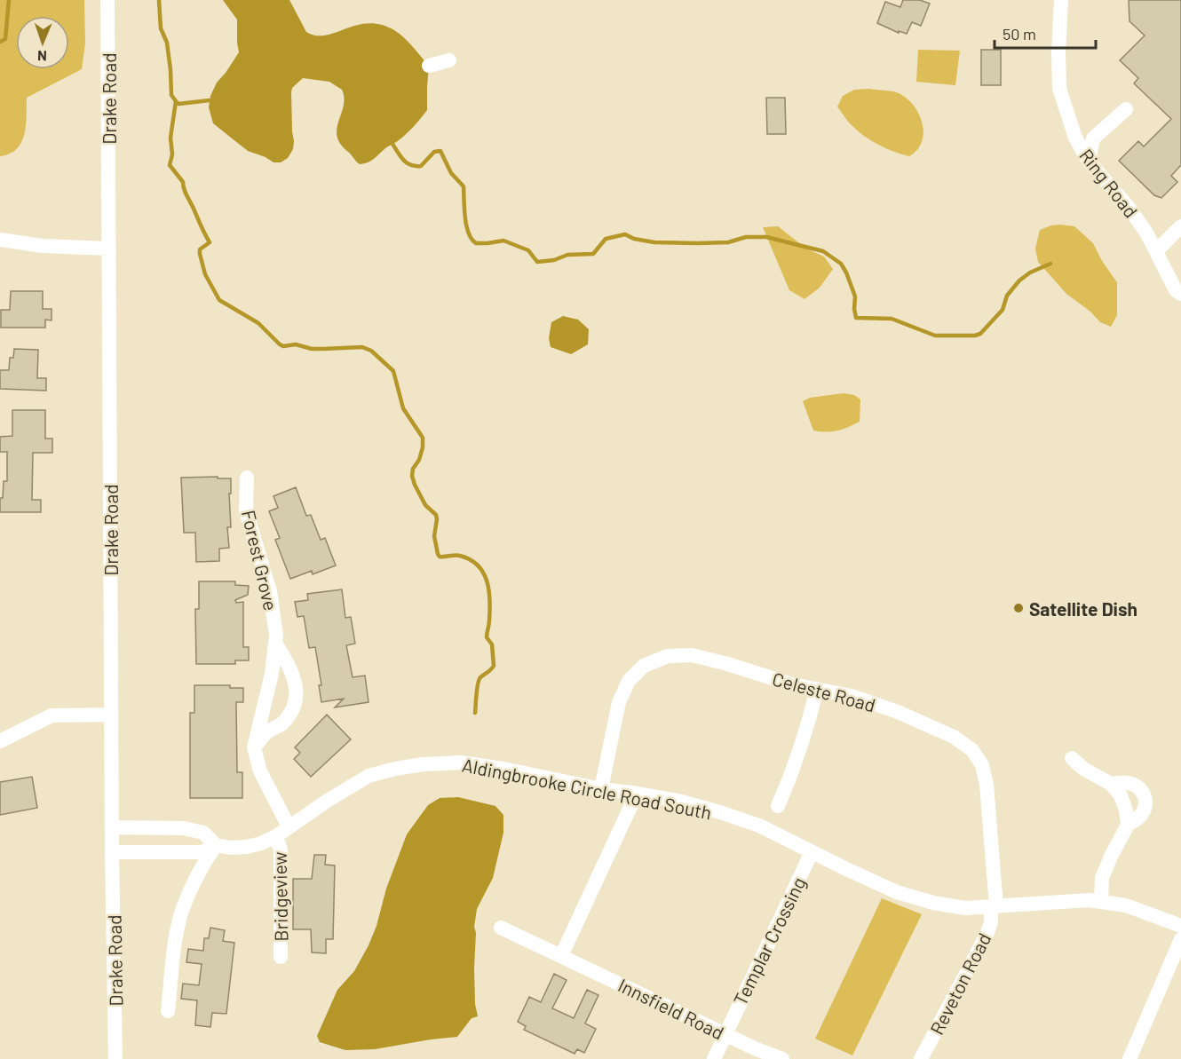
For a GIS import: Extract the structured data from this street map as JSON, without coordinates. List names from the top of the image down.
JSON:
{
  "streets": {
    "street": [
      "Drake Road",
      "Ring Road",
      "Forest Grove",
      "Celeste Road",
      "Aldingbrooke Circle Road South",
      "Bridgeview",
      "Templar Crossing",
      "Reveton Road",
      "Innsfield Road"
    ]
  },
  "crossings": [
    ["Drake Road", "Aldingbrooke Circle Road South"],
    ["Forest Grove", "Aldingbrooke Circle Road South"],
    ["Celeste Road", "Aldingbrooke Circle Road South"],
    ["Celeste Road", "Reveton Road"],
    ["Aldingbrooke Circle Road South", "Bridgeview"],
    ["Aldingbrooke Circle Road South", "Templar Crossing"],
    ["Aldingbrooke Circle Road South", "Reveton Road"],
    ["Templar Crossing", "Innsfield Road"]
  ],
  "places": ["Satellite Dish"],
  "scale_bar": "50 m",
  "north": "bottom"
}
